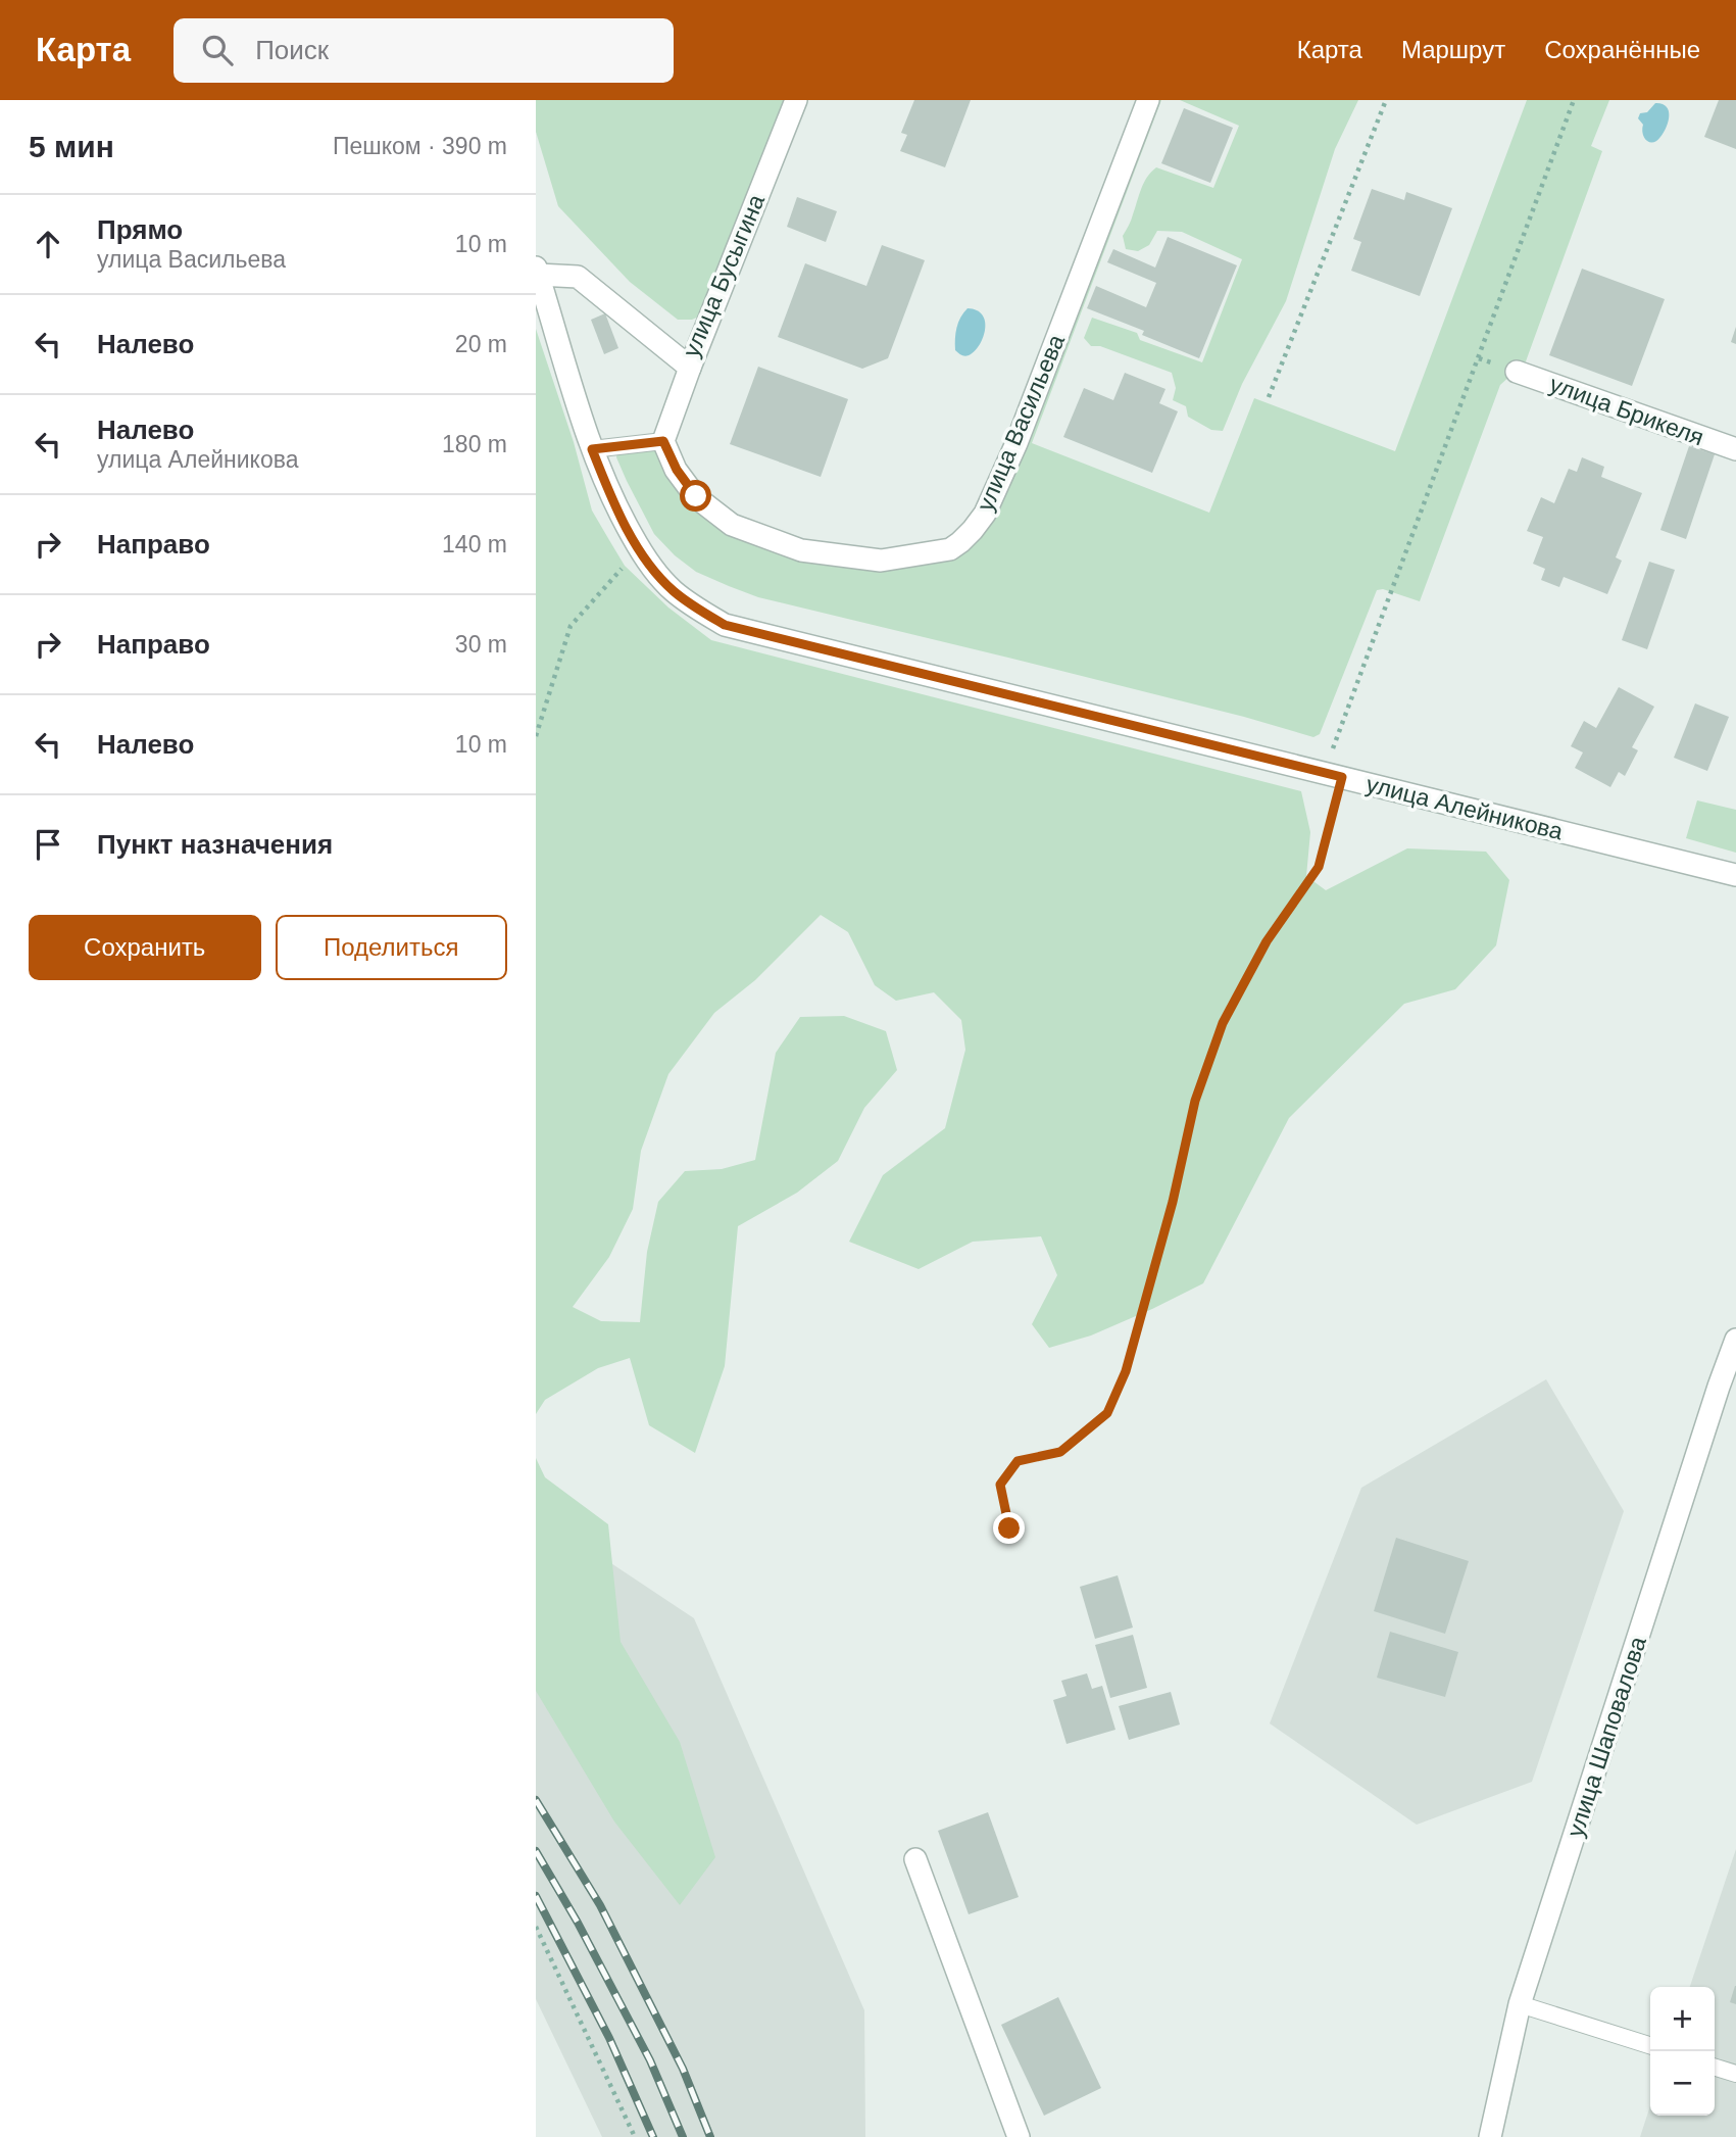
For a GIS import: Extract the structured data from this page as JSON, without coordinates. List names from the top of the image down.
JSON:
{
  "streets": {
    "street": [
      "улица Бусыгина",
      "улица Брикеля",
      "улица Васильева",
      "улица Алейникова",
      "улица Шаповалова"
    ]
  },
  "crossings": [
    ["улица Бусыгина", "улица Алейникова"]
  ],
  "page": {
    "header": "Карта",
    "search": "Поиск",
    "nav": ["Карта", "Маршрут", "Сохранённые"],
    "heading": ["5 мин", "Пешком · 390 m"],
    "list": [
      ["Прямо", "улица Васильева", "10 m"],
      ["Налево", "20 m"],
      ["Налево", "улица Алейникова", "180 m"],
      ["Направо", "140 m"],
      ["Направо", "30 m"],
      ["Налево", "10 m"],
      "Пункт назначения"
    ],
    "buttons": ["Сохранить", "Поделиться"],
    "map_buttons": ["+", "−"]
  }
}
